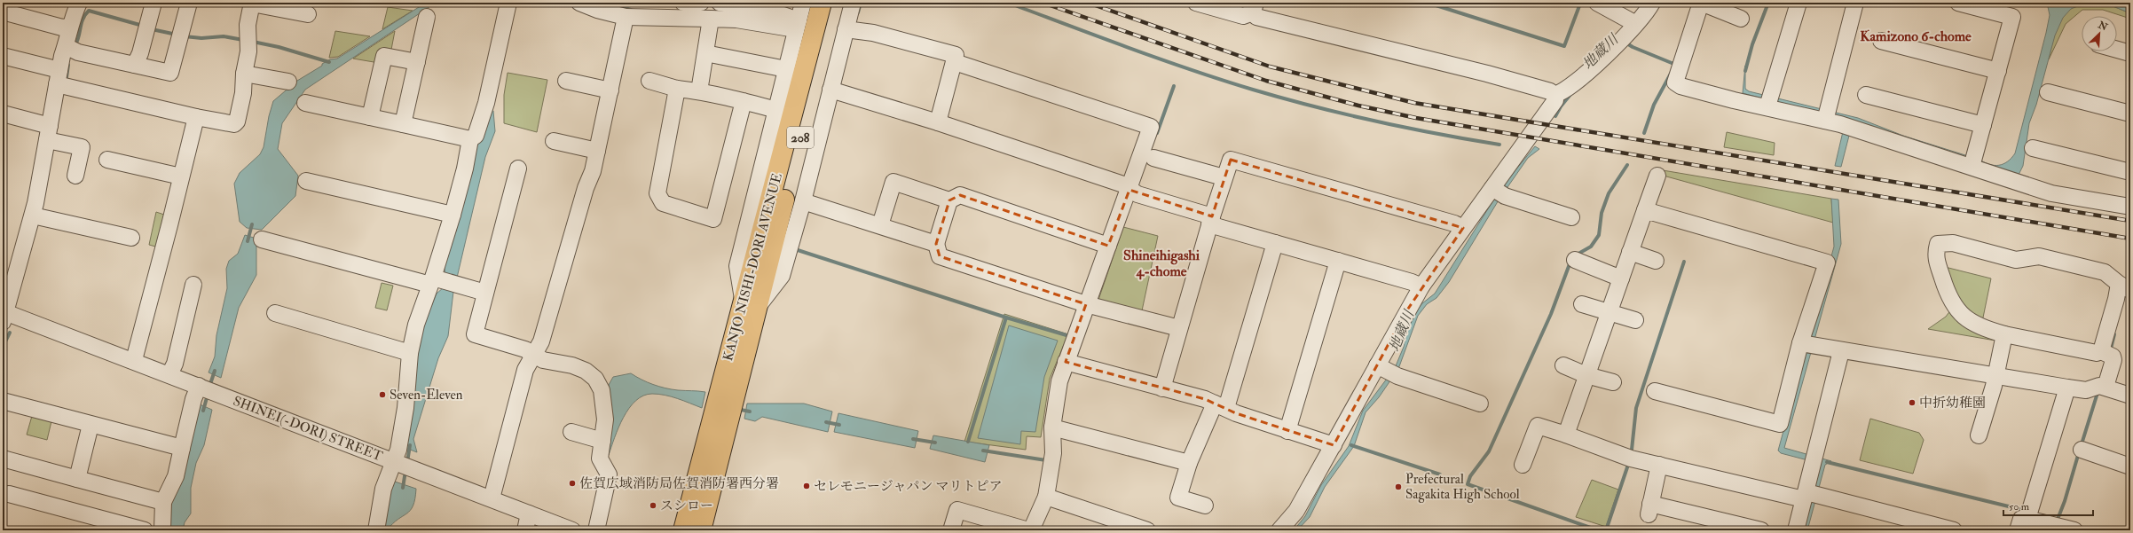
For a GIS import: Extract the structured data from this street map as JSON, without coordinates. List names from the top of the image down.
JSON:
{
  "streets": {
    "highway": ["208", "KANJO NISHI-DORI AVENUE"],
    "street": ["SHINEI(-DORI) STREET"]
  },
  "districts": ["Kamizono 6-chome", "Shineihigashi 4-chome"],
  "water": ["地蔵川"],
  "places": [
    "Seven-Eleven",
    "中折幼稚園",
    "佐賀広域消防局佐賀消防署西分署",
    "セレモニージャパン マリトピア",
    "Prefectural Sagakita High School",
    "スシロー"
  ],
  "scale_bar": "50 m",
  "north": "top right"
}
